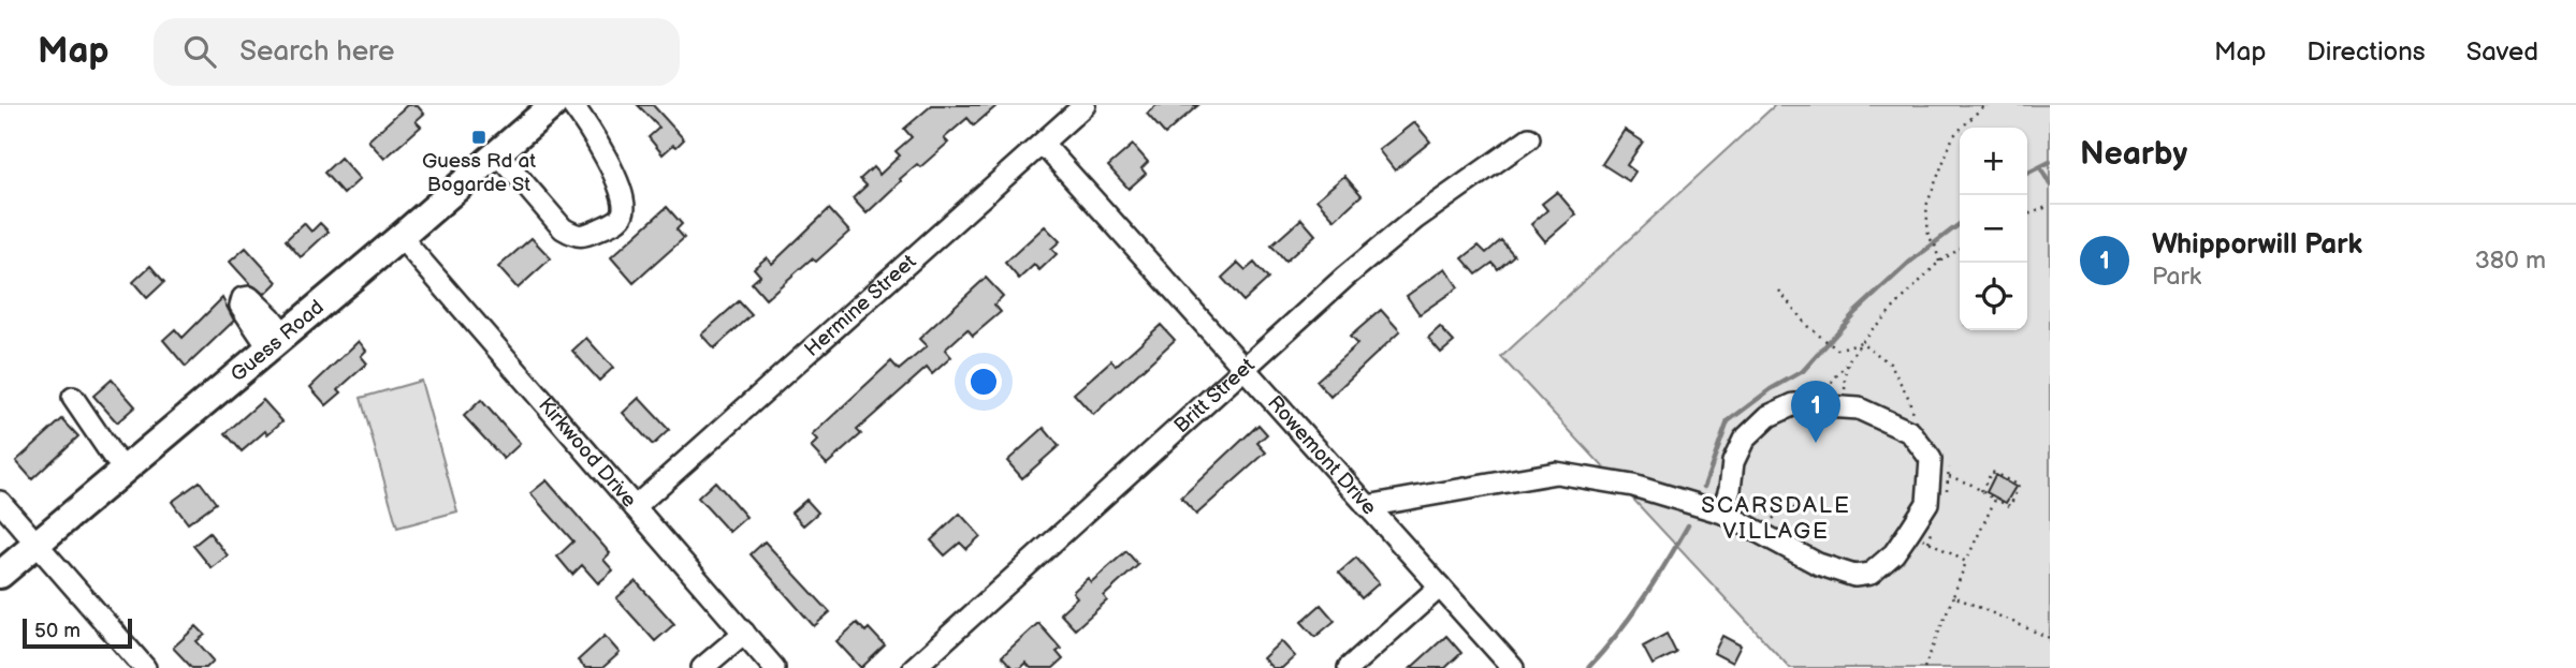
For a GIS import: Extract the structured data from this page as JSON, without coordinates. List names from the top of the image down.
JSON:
{
  "streets": {
    "main road": ["Guess Road"],
    "street": [
      "Hermine Street",
      "Britt Street",
      "Kirkwood Drive",
      "Rowemont Drive"
    ]
  },
  "crossings": [
    ["Hermine Street", "Kirkwood Drive"],
    ["Hermine Street", "Rowemont Drive"],
    ["Guess Road", "Kirkwood Drive"],
    ["Britt Street", "Rowemont Drive"]
  ],
  "districts": ["SCARSDALE VILLAGE"],
  "places": {
    "transit": ["Guess Rd at Bogarde St"]
  },
  "scale_bar": "50 m",
  "page": {
    "header": "Map",
    "search": "Search here",
    "nav": ["Map", "Directions", "Saved"],
    "heading": "Nearby",
    "map_buttons": ["+", "−"],
    "list": [
      {
        "mark": "1",
        "name": "Whipporwill Park",
        "note": "Park",
        "value": "380 m"
      }
    ],
    "pins": "1",
    "scale": "50 m"
  }
}
